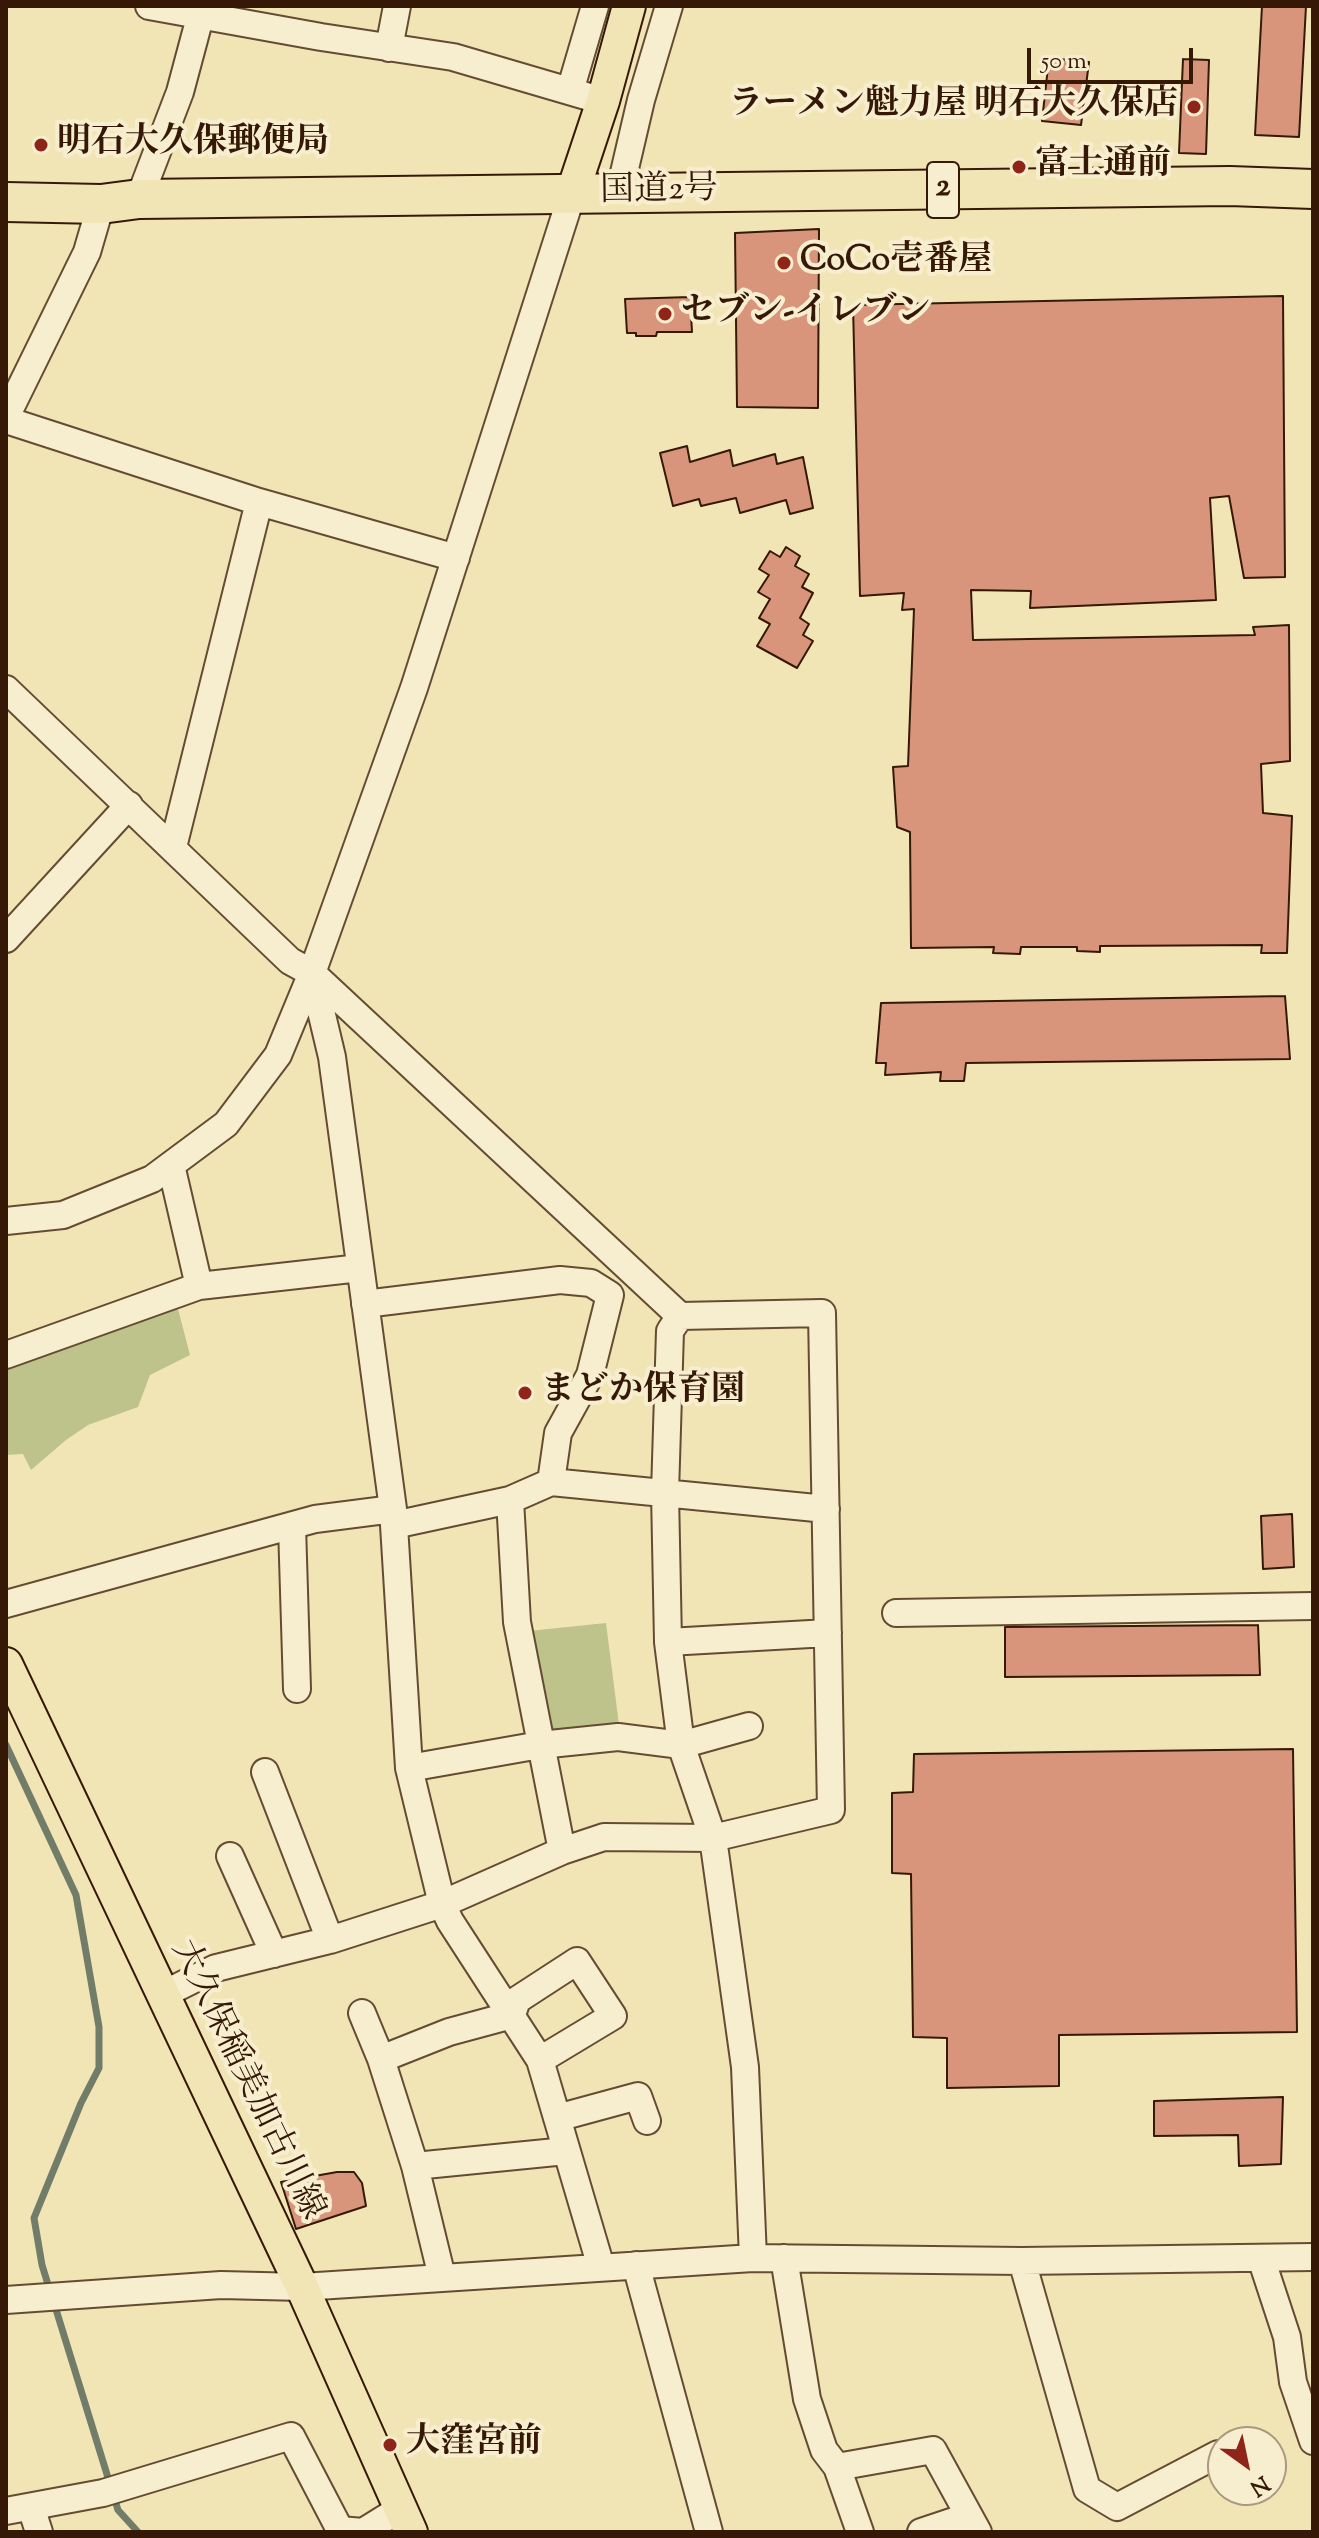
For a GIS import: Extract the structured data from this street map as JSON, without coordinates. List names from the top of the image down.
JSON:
{
  "streets": {
    "highway": ["2", "国道2号"],
    "main road": ["大久保稲美加古川線"]
  },
  "places": [
    "ラーメン魁力屋 明石大久保店",
    "明石大久保郵便局",
    "富士通前",
    "CoCo壱番屋",
    "セブン-イレブン",
    "まどか保育園",
    "大窪宮前"
  ],
  "scale_bar": "50 m",
  "north": "bottom right"
}
